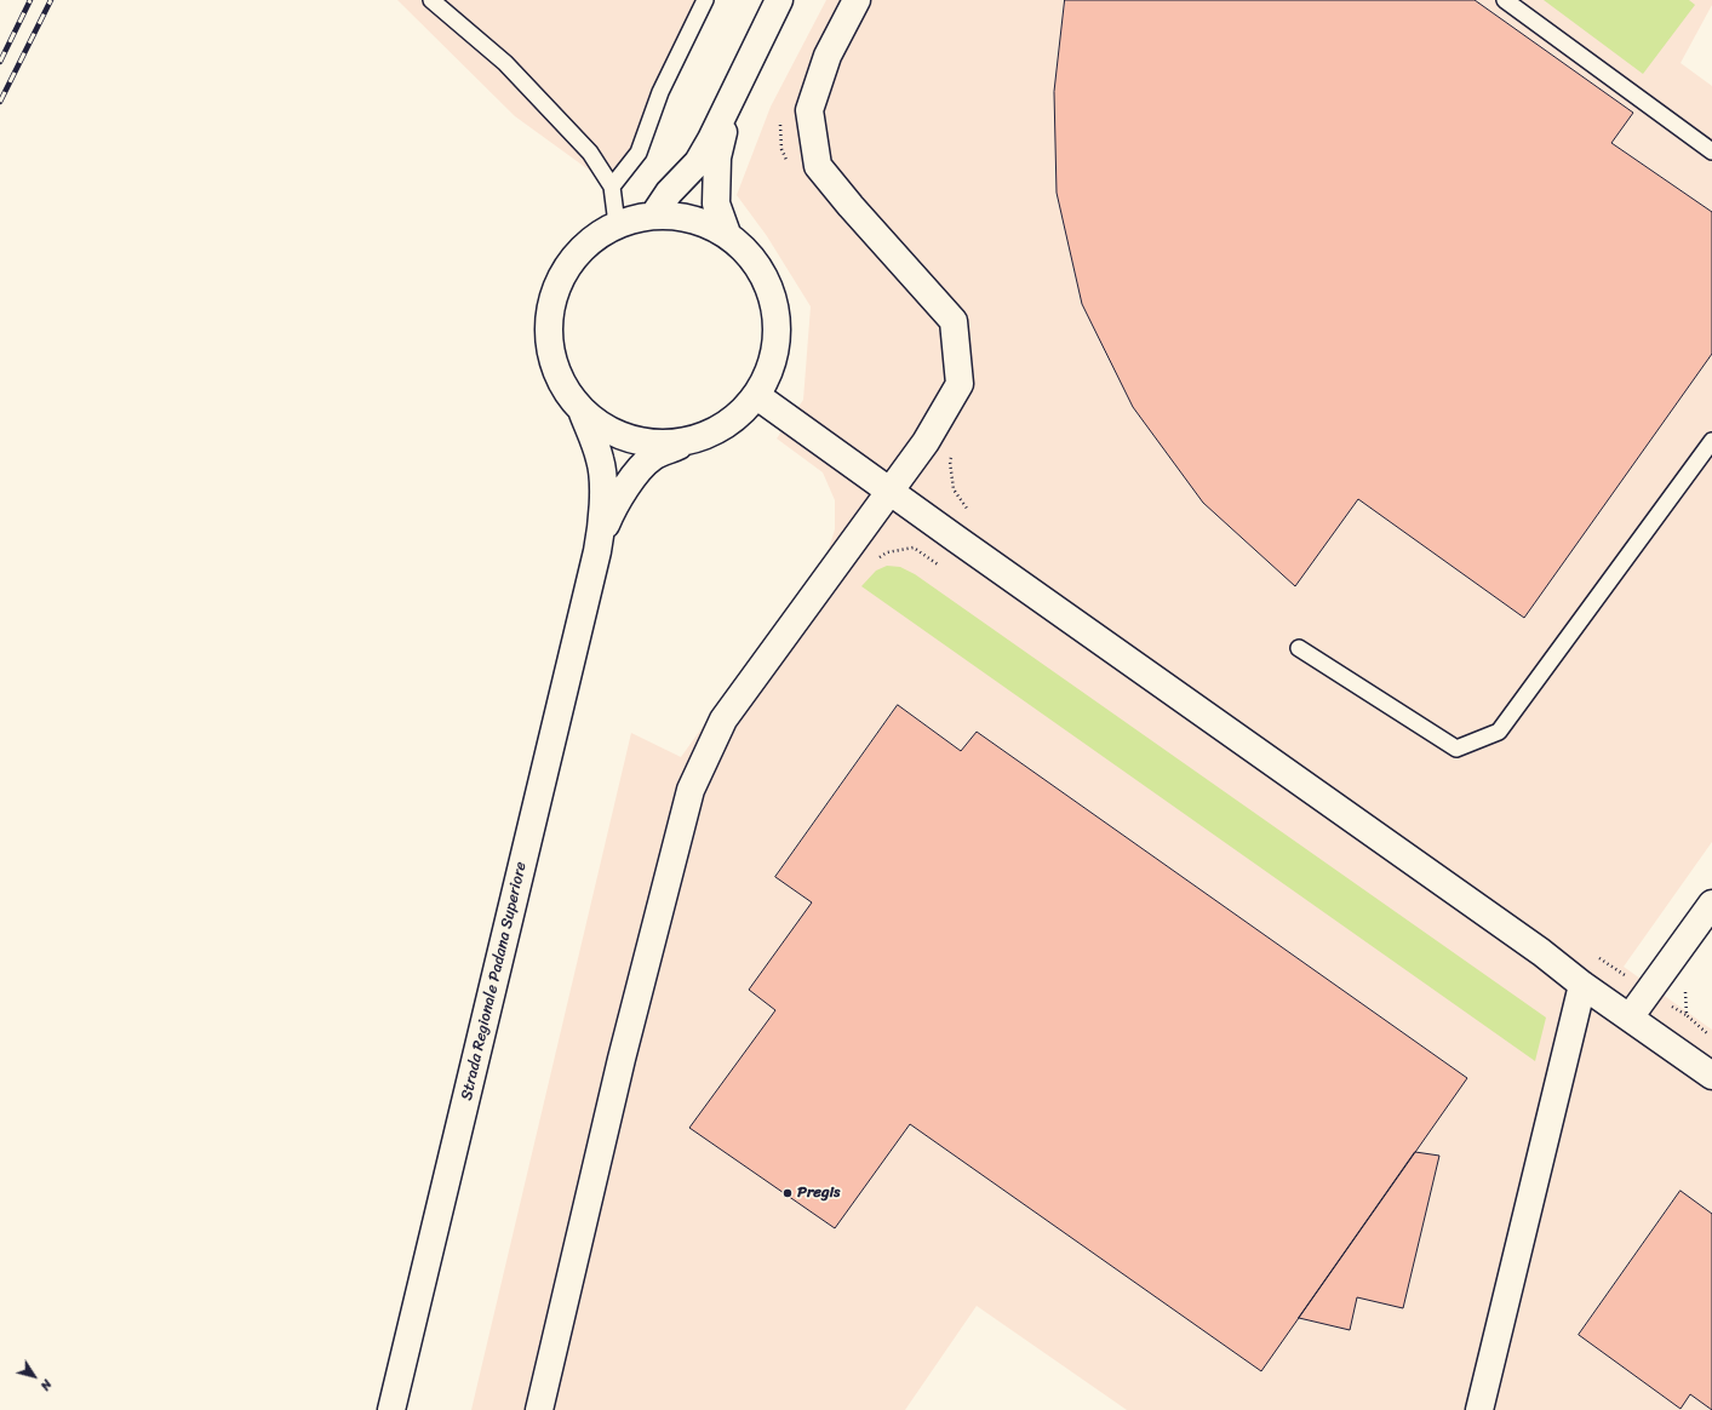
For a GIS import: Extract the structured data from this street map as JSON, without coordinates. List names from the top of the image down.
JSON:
{
  "streets": {
    "street": ["Strada Regionale Padana Superiore"]
  },
  "places": ["Pregis"],
  "north": "bottom right"
}
